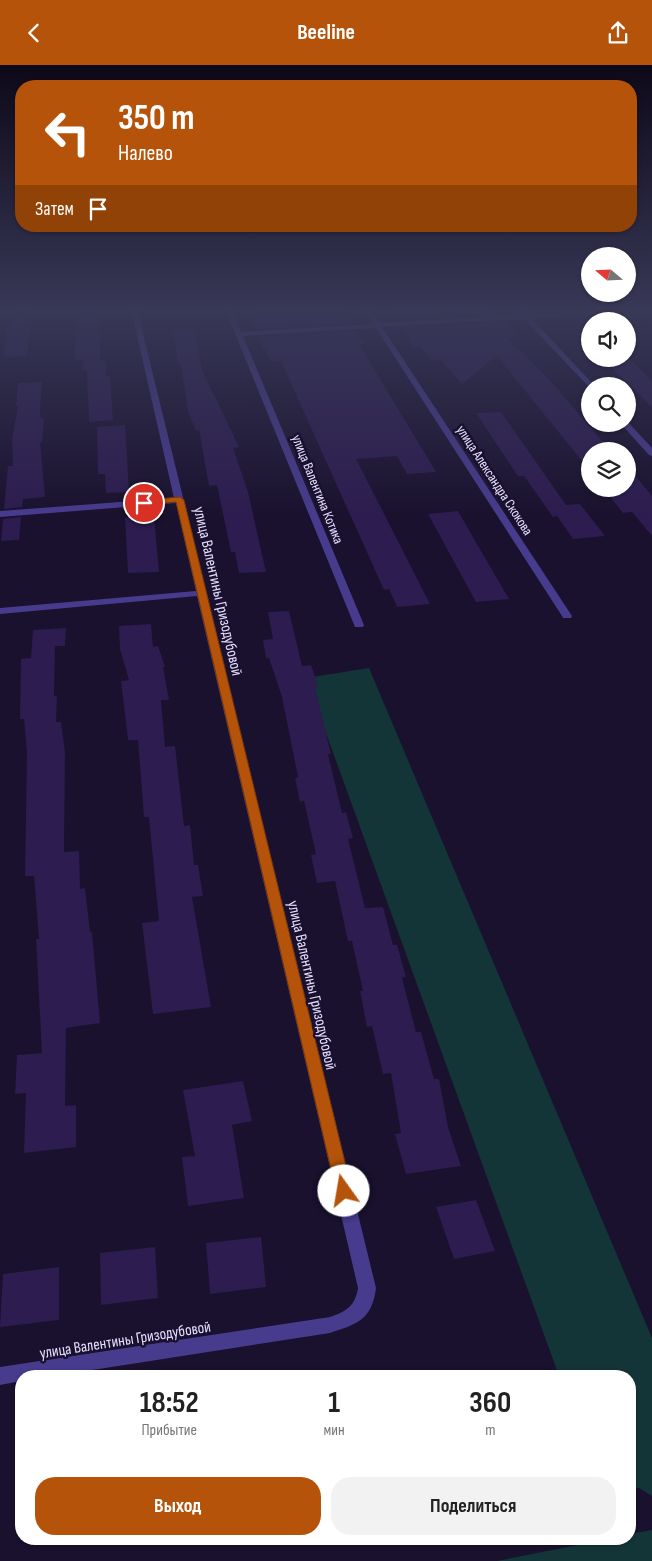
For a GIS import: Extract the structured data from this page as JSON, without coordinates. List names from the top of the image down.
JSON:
{
  "streets": {
    "street": ["улица Александра Скокова", "улица Валентина Котика", "улица Валентины Гризодубовой"]
  },
  "north": "left",
  "page": {
    "header": "Beeline",
    "turn": ["350 m", "Налево"],
    "then": "Затем",
    "eta": [
      "18:52",
      "Прибытие",
      "1",
      "мин",
      "360",
      "m"
    ],
    "buttons": ["Выход", "Поделиться"]
  }
}
